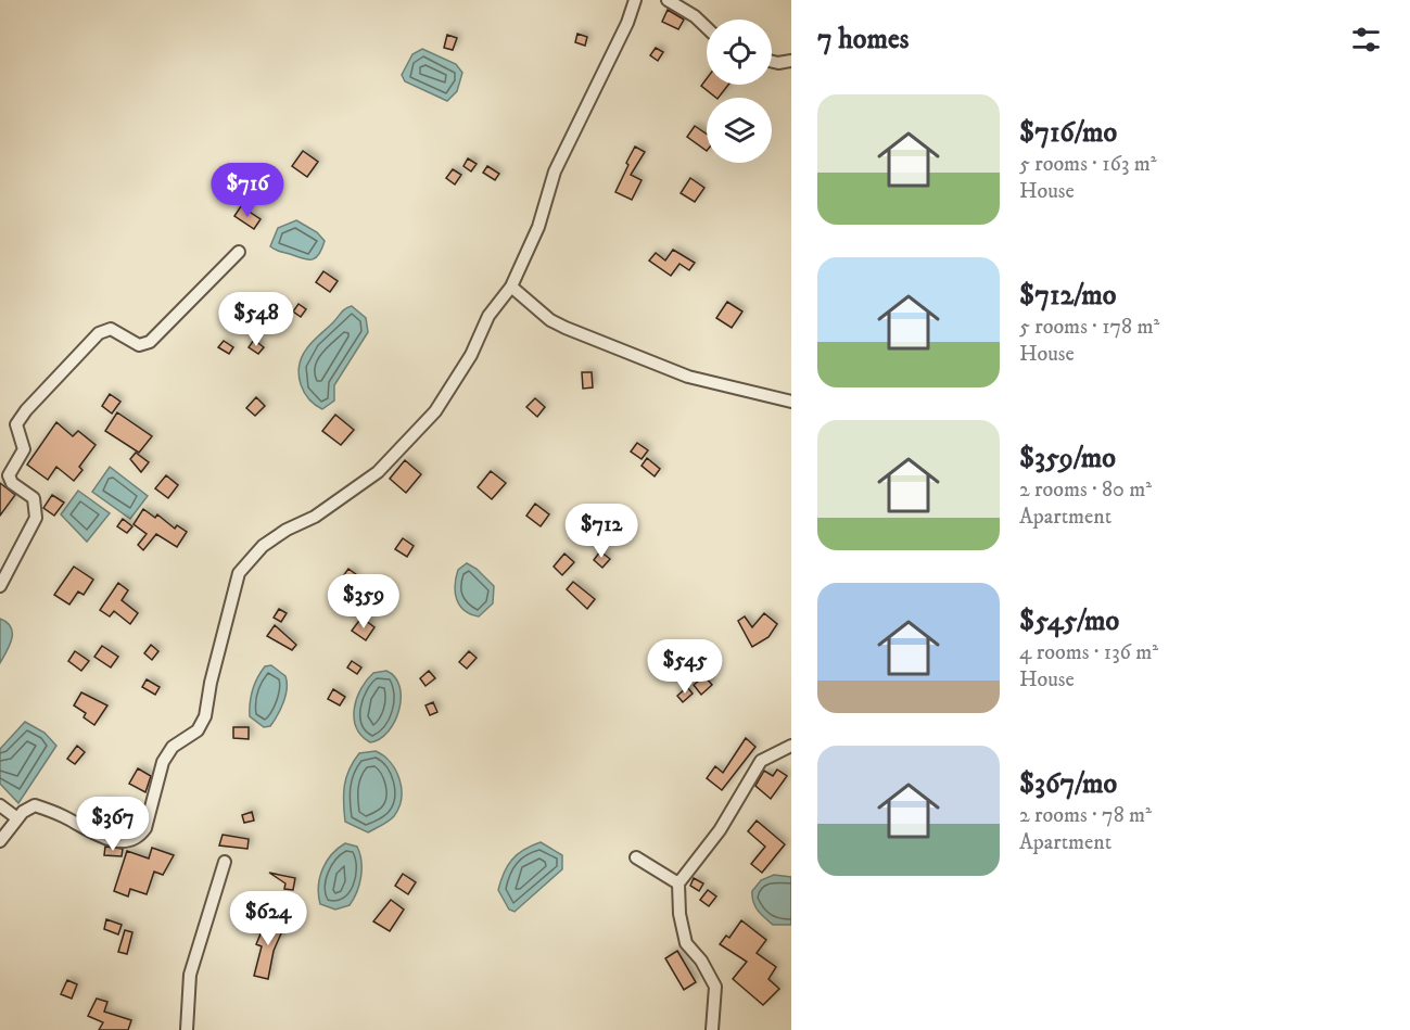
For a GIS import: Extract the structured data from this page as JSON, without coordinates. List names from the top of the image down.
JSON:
{
  "page": {
    "heading": "7 homes",
    "list": [
      {
        "name": "$716/mo",
        "note": "5 rooms · 163 m² · House"
      },
      {
        "name": "$712/mo",
        "note": "5 rooms · 178 m² · House"
      },
      {
        "name": "$359/mo",
        "note": "2 rooms · 80 m² · Apartment"
      },
      {
        "name": "$545/mo",
        "note": "4 rooms · 136 m² · House"
      },
      {
        "name": "$367/mo",
        "note": "2 rooms · 78 m² · Apartment"
      }
    ],
    "price": [
      "$716",
      "$548",
      "$712",
      "$359",
      "$545",
      "$367",
      "$624"
    ]
  }
}
